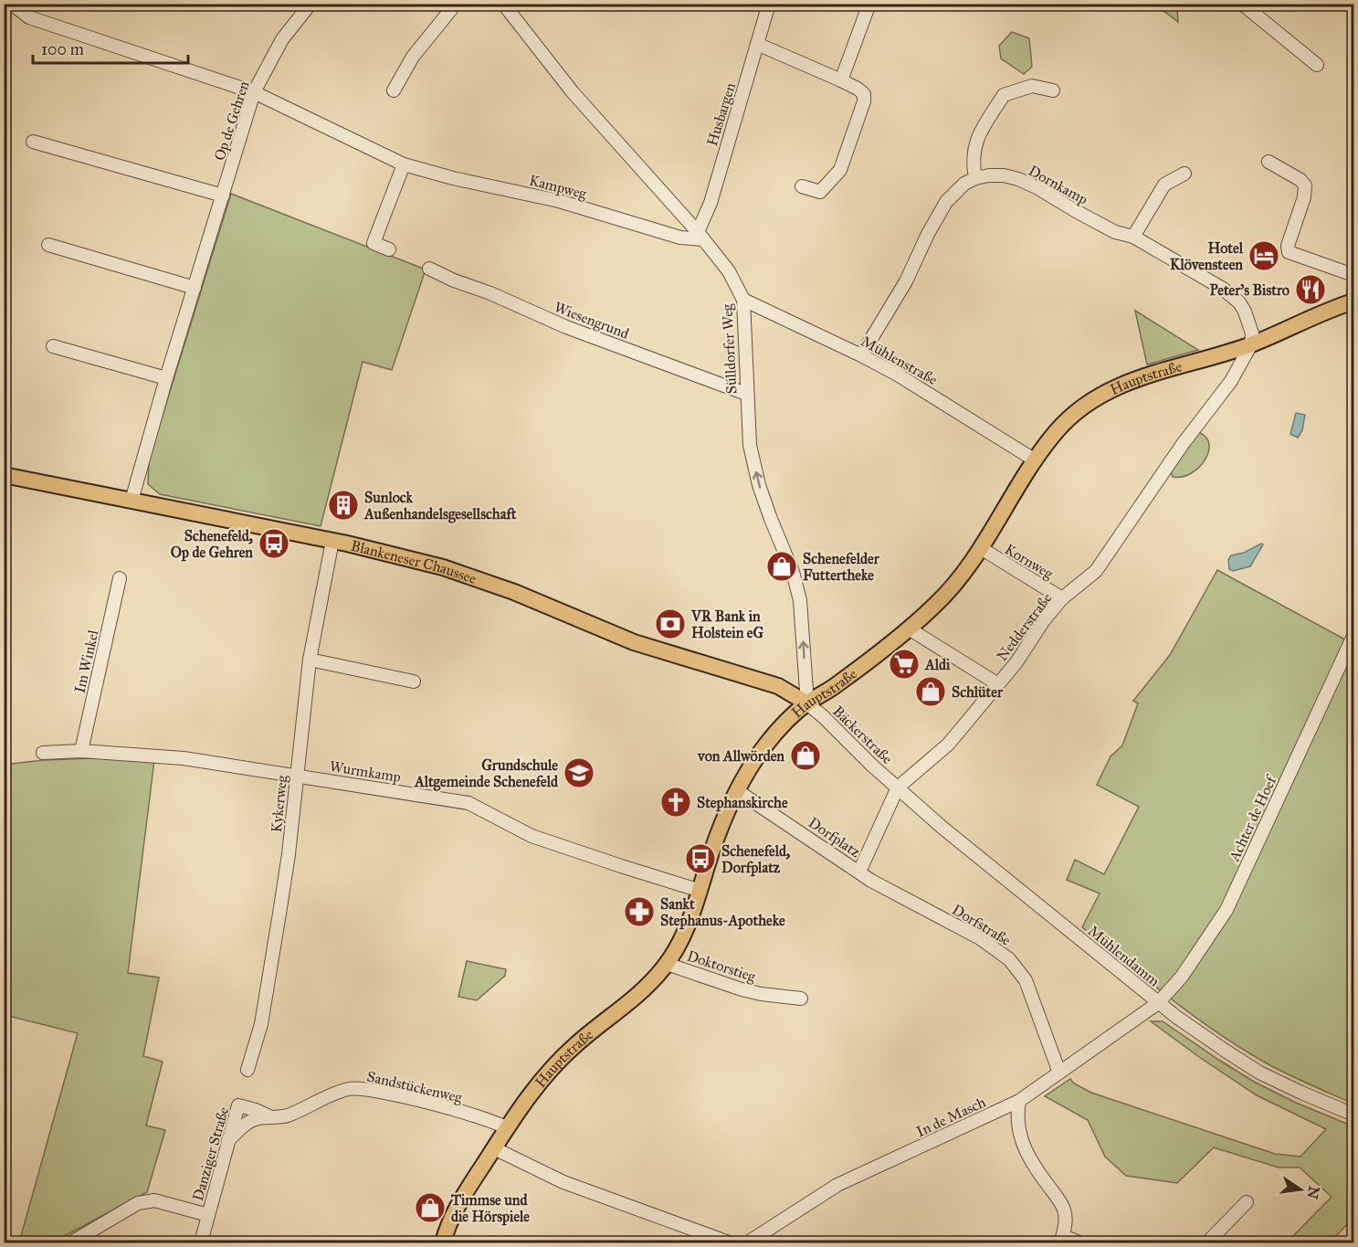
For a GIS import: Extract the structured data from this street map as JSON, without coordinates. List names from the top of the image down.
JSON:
{
  "streets": {
    "main road": ["Hauptstraße", "Blankeneser Chaussee"],
    "street": [
      "Husbargen",
      "Op de Gehren",
      "Dornkamp",
      "Kampweg",
      "Wiesengrund",
      "Sülldorfer Weg",
      "Mühlenstraße",
      "Kornweg",
      "Nedderstraße",
      "Im Winkel",
      "Bäckerstraße",
      "Wurmkamp",
      "Kykerweg",
      "Achter de Hoef",
      "Dorfplatz",
      "Dorfstraße",
      "Mühlendamm",
      "Doktorstieg",
      "Sandstückenweg",
      "In de Masch",
      "Danziger Straße"
    ]
  },
  "crossings": [
    ["Husbargen", "Kampweg"],
    ["Husbargen", "Sülldorfer Weg"],
    ["Op de Gehren", "Kampweg"],
    ["Op de Gehren", "Blankeneser Chaussee"],
    ["Dornkamp", "Mühlenstraße"],
    ["Dornkamp", "Hauptstraße"],
    ["Dornkamp", "Nedderstraße"],
    ["Kampweg", "Sülldorfer Weg"],
    ["Wiesengrund", "Sülldorfer Weg"],
    ["Sülldorfer Weg", "Mühlenstraße"],
    ["Sülldorfer Weg", "Hauptstraße"],
    ["Sülldorfer Weg", "Blankeneser Chaussee"],
    ["Sülldorfer Weg", "Bäckerstraße"],
    ["Mühlenstraße", "Hauptstraße"],
    ["Hauptstraße", "Kornweg"],
    ["Hauptstraße", "Blankeneser Chaussee"],
    ["Hauptstraße", "Nedderstraße"],
    ["Hauptstraße", "Bäckerstraße"],
    ["Hauptstraße", "Wurmkamp"],
    ["Hauptstraße", "Dorfplatz"],
    ["Hauptstraße", "Doktorstieg"],
    ["Hauptstraße", "Sandstückenweg"],
    ["Kornweg", "Nedderstraße"],
    ["Blankeneser Chaussee", "Bäckerstraße"],
    ["Blankeneser Chaussee", "Kykerweg"],
    ["Nedderstraße", "Bäckerstraße"],
    ["Nedderstraße", "Dorfplatz"],
    ["Nedderstraße", "Dorfstraße"],
    ["Nedderstraße", "Mühlendamm"],
    ["Im Winkel", "Wurmkamp"],
    ["Bäckerstraße", "Mühlendamm"],
    ["Wurmkamp", "Kykerweg"],
    ["Achter de Hoef", "Mühlendamm"],
    ["Achter de Hoef", "In de Masch"],
    ["Dorfplatz", "Dorfstraße"],
    ["Dorfstraße", "In de Masch"],
    ["Mühlendamm", "In de Masch"],
    ["Sandstückenweg", "Danziger Straße"]
  ],
  "one_way": ["Sülldorfer Weg"],
  "places": {
    "hotel": ["Hotel Klövensteen"],
    "restaurant": ["Peter's Bistro"],
    "building": ["Sunlock Außenhandelsgesellschaft"],
    "bus stop": ["Schenefeld, Op de Gehren", "Schenefeld, Dorfplatz"],
    "shop": [
      "Schenefelder Futtertheke",
      "Schlüter",
      "von Allwörden",
      "Timmse und die Hörspiele"
    ],
    "bank": ["VR Bank in Holstein eG"],
    "supermarket": ["Aldi"],
    "school or university": ["Grundschule Altgemeinde Schenefeld"],
    "church": ["Stephanskirche"],
    "pharmacy": ["Sankt Stephanus-Apotheke"]
  },
  "scale_bar": "100 m",
  "north": "right"
}
